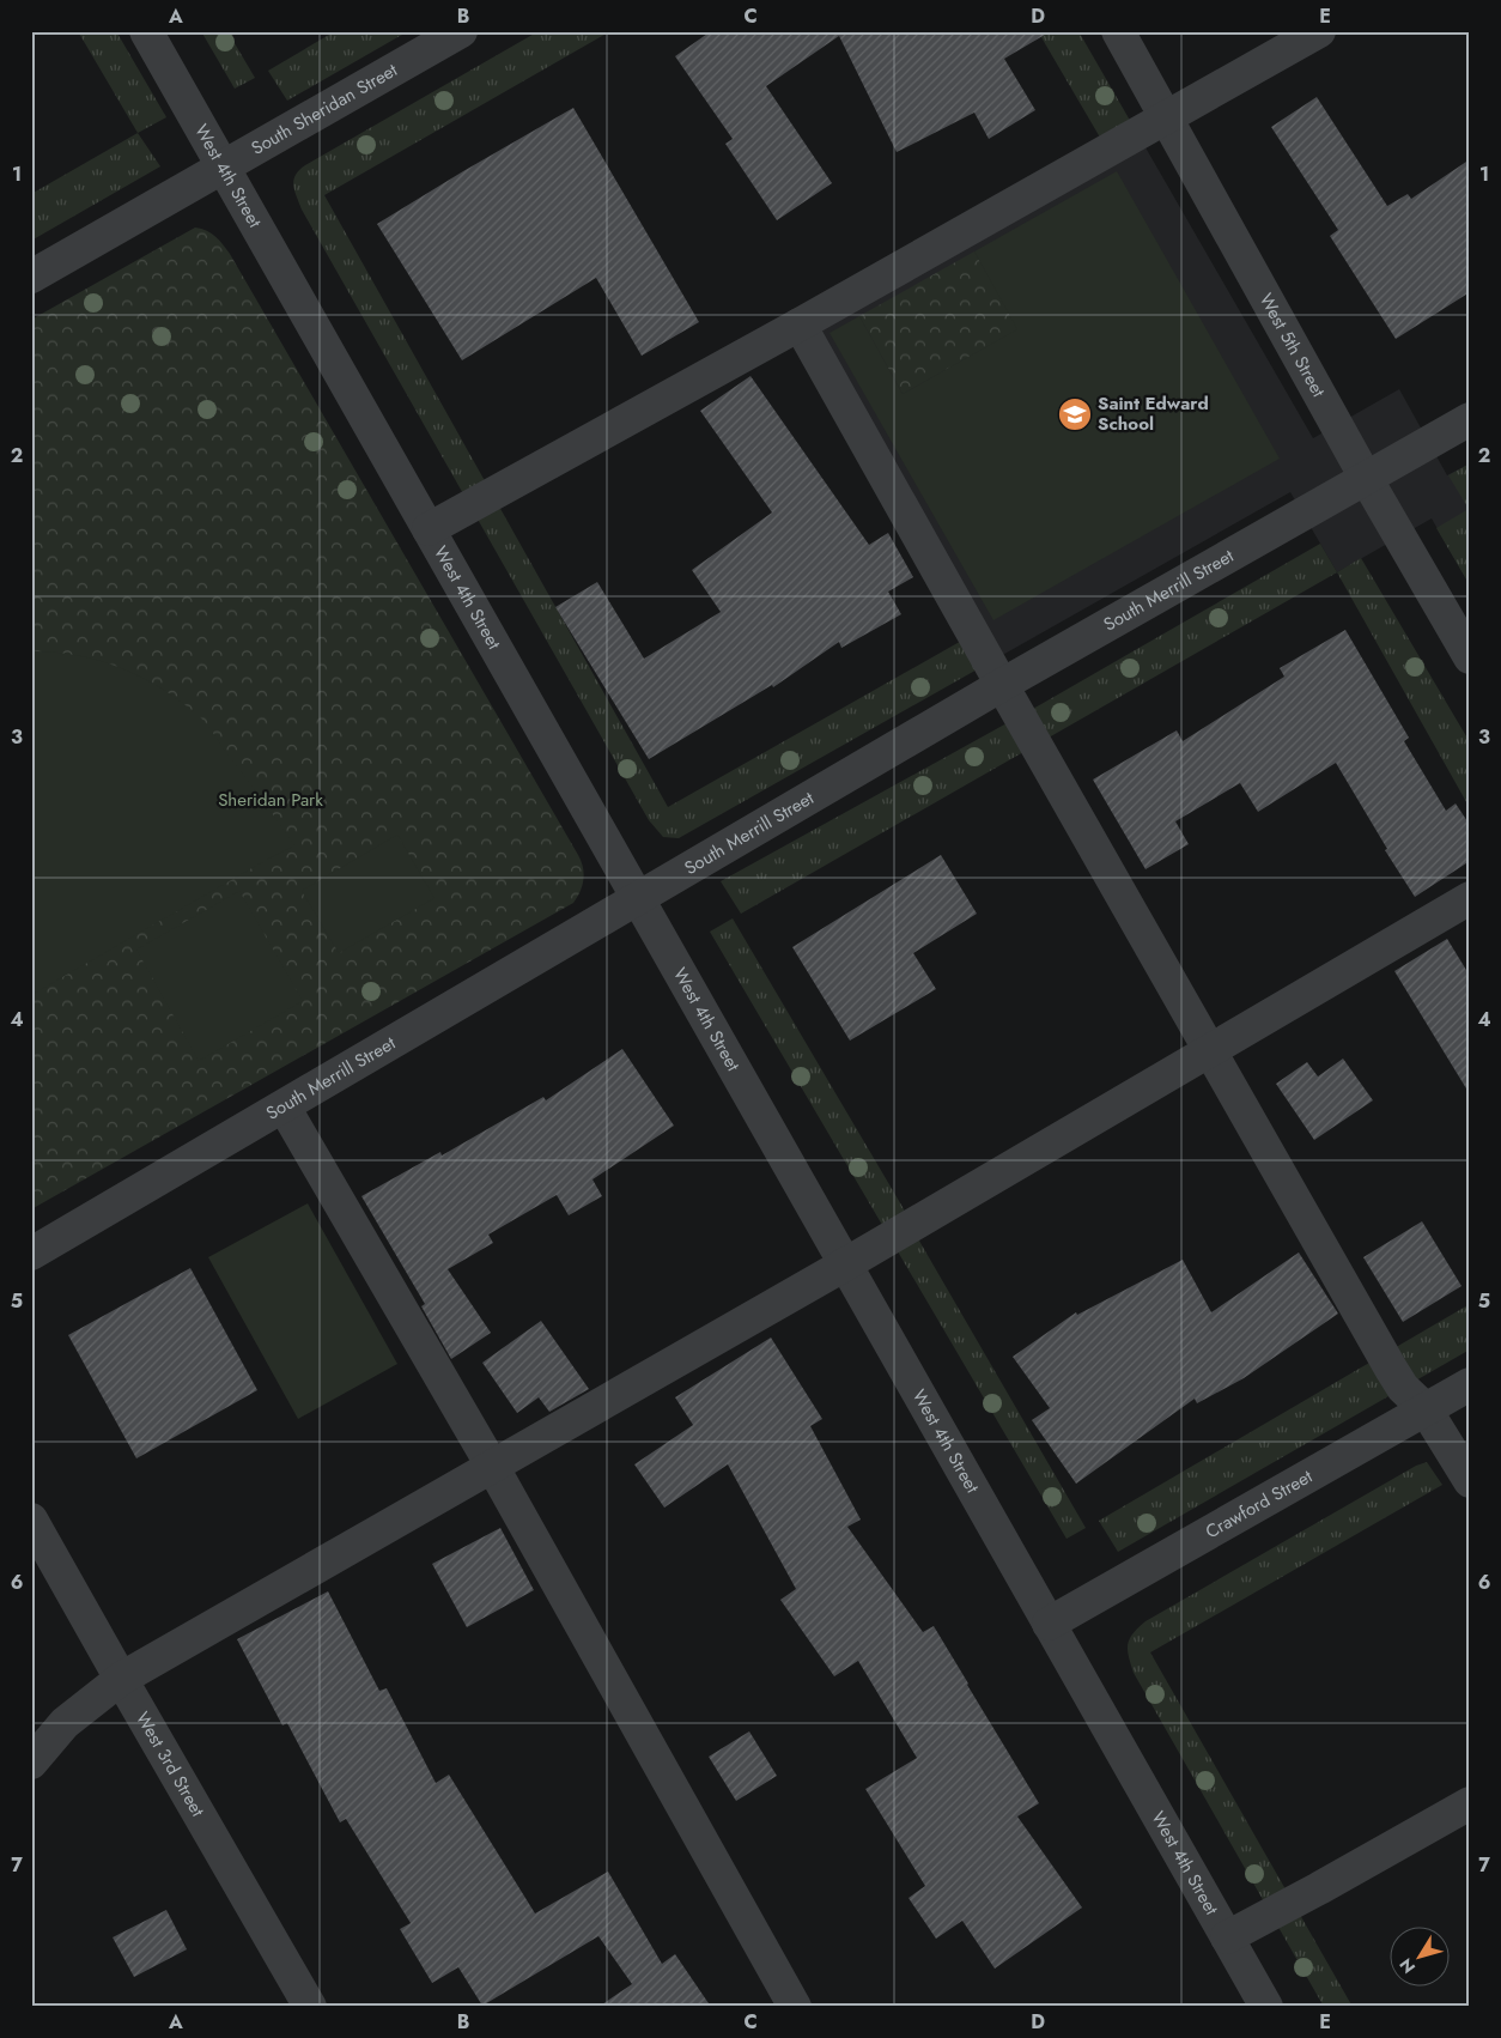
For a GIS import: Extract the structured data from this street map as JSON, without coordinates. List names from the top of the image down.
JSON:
{
  "streets": {
    "street": [
      "South Sheridan Street",
      "West 4th Street",
      "West 5th Street",
      "South Merrill Street",
      "Crawford Street",
      "West 3rd Street"
    ]
  },
  "crossings": [
    ["South Sheridan Street", "West 4th Street"],
    ["West 4th Street", "South Merrill Street"],
    ["West 4th Street", "Crawford Street"],
    ["West 5th Street", "South Merrill Street"]
  ],
  "parks": ["Sheridan Park"],
  "places": {
    "school or university": ["Saint Edward School"]
  },
  "north": "bottom left",
  "grid": {
    "columns": [
      "A",
      "B",
      "C",
      "D",
      "E"
    ],
    "rows": [
      "1",
      "2",
      "3",
      "4",
      "5",
      "6",
      "7"
    ]
  }
}
